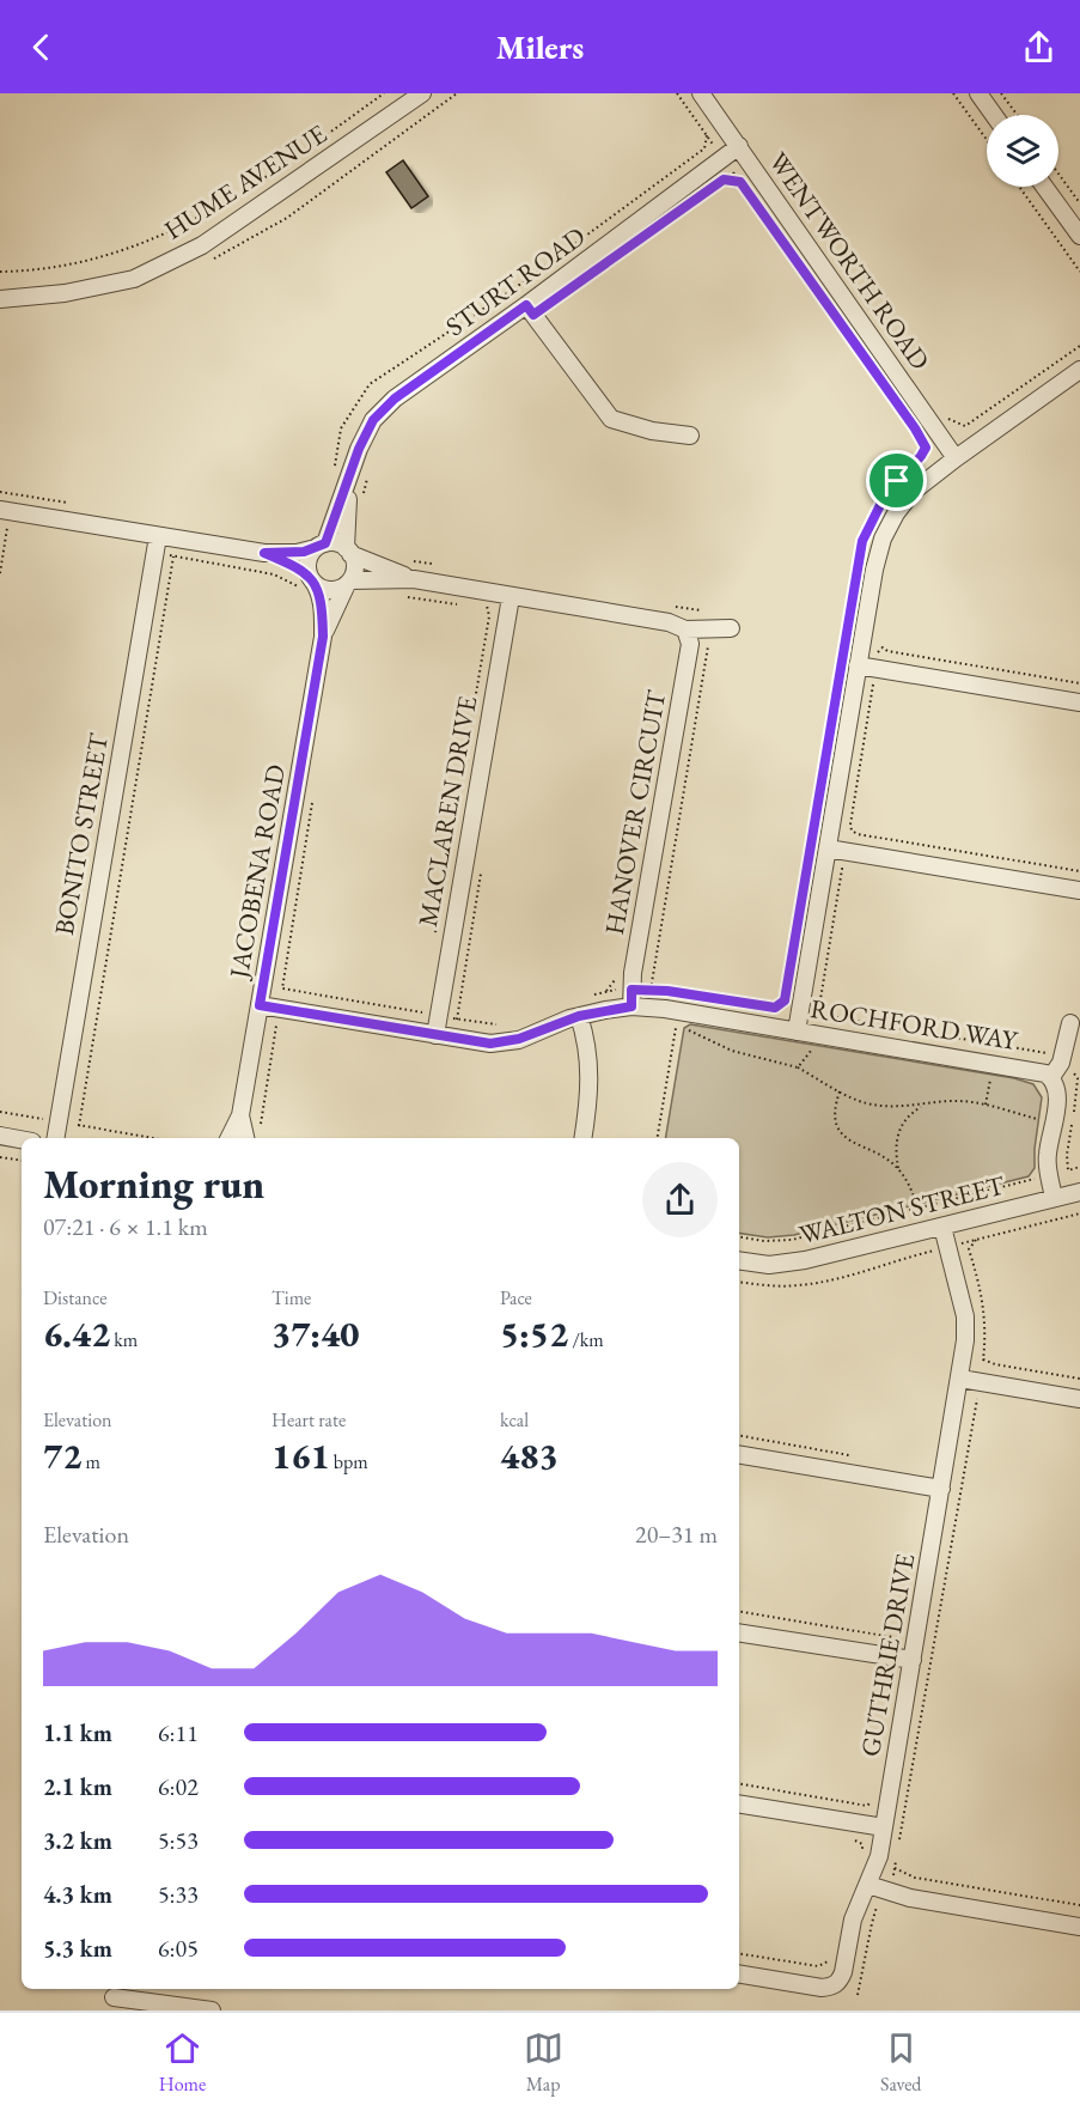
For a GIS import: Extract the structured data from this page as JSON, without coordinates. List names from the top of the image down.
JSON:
{
  "streets": {
    "street": [
      "HUME AVENUE",
      "WENTWORTH ROAD",
      "STURT ROAD",
      "MACLAREN DRIVE",
      "HANOVER CIRCUIT",
      "BONITO STREET",
      "JACOBENA ROAD",
      "ROCHFORD WAY",
      "WALTON STREET",
      "GUTHRIE DRIVE"
    ]
  },
  "crossings": [
    ["WENTWORTH ROAD", "STURT ROAD"],
    ["STURT ROAD", "JACOBENA ROAD"],
    ["MACLAREN DRIVE", "ROCHFORD WAY"],
    ["HANOVER CIRCUIT", "ROCHFORD WAY"],
    ["JACOBENA ROAD", "ROCHFORD WAY"],
    ["WALTON STREET", "GUTHRIE DRIVE"]
  ],
  "page": {
    "header": "Milers",
    "heading": ["Morning run", "07:21 · 6 × 1.1 km"],
    "stats": [
      ["Distance", "6.42 km"],
      ["Time", "37:40"],
      ["Pace", "5:52 /km"],
      ["Elevation", "72 m"],
      ["Heart rate", "161 bpm"],
      ["kcal", "483"]
    ],
    "chart": ["Elevation", "20–31 m"],
    "list": [
      {
        "name": "1.1 km",
        "note": "6:11"
      },
      {
        "name": "2.1 km",
        "note": "6:02"
      },
      {
        "name": "3.2 km",
        "note": "5:53"
      },
      {
        "name": "4.3 km",
        "note": "5:33"
      },
      {
        "name": "5.3 km",
        "note": "6:05"
      }
    ],
    "tabs": ["Home", "Map", "Saved"]
  }
}
